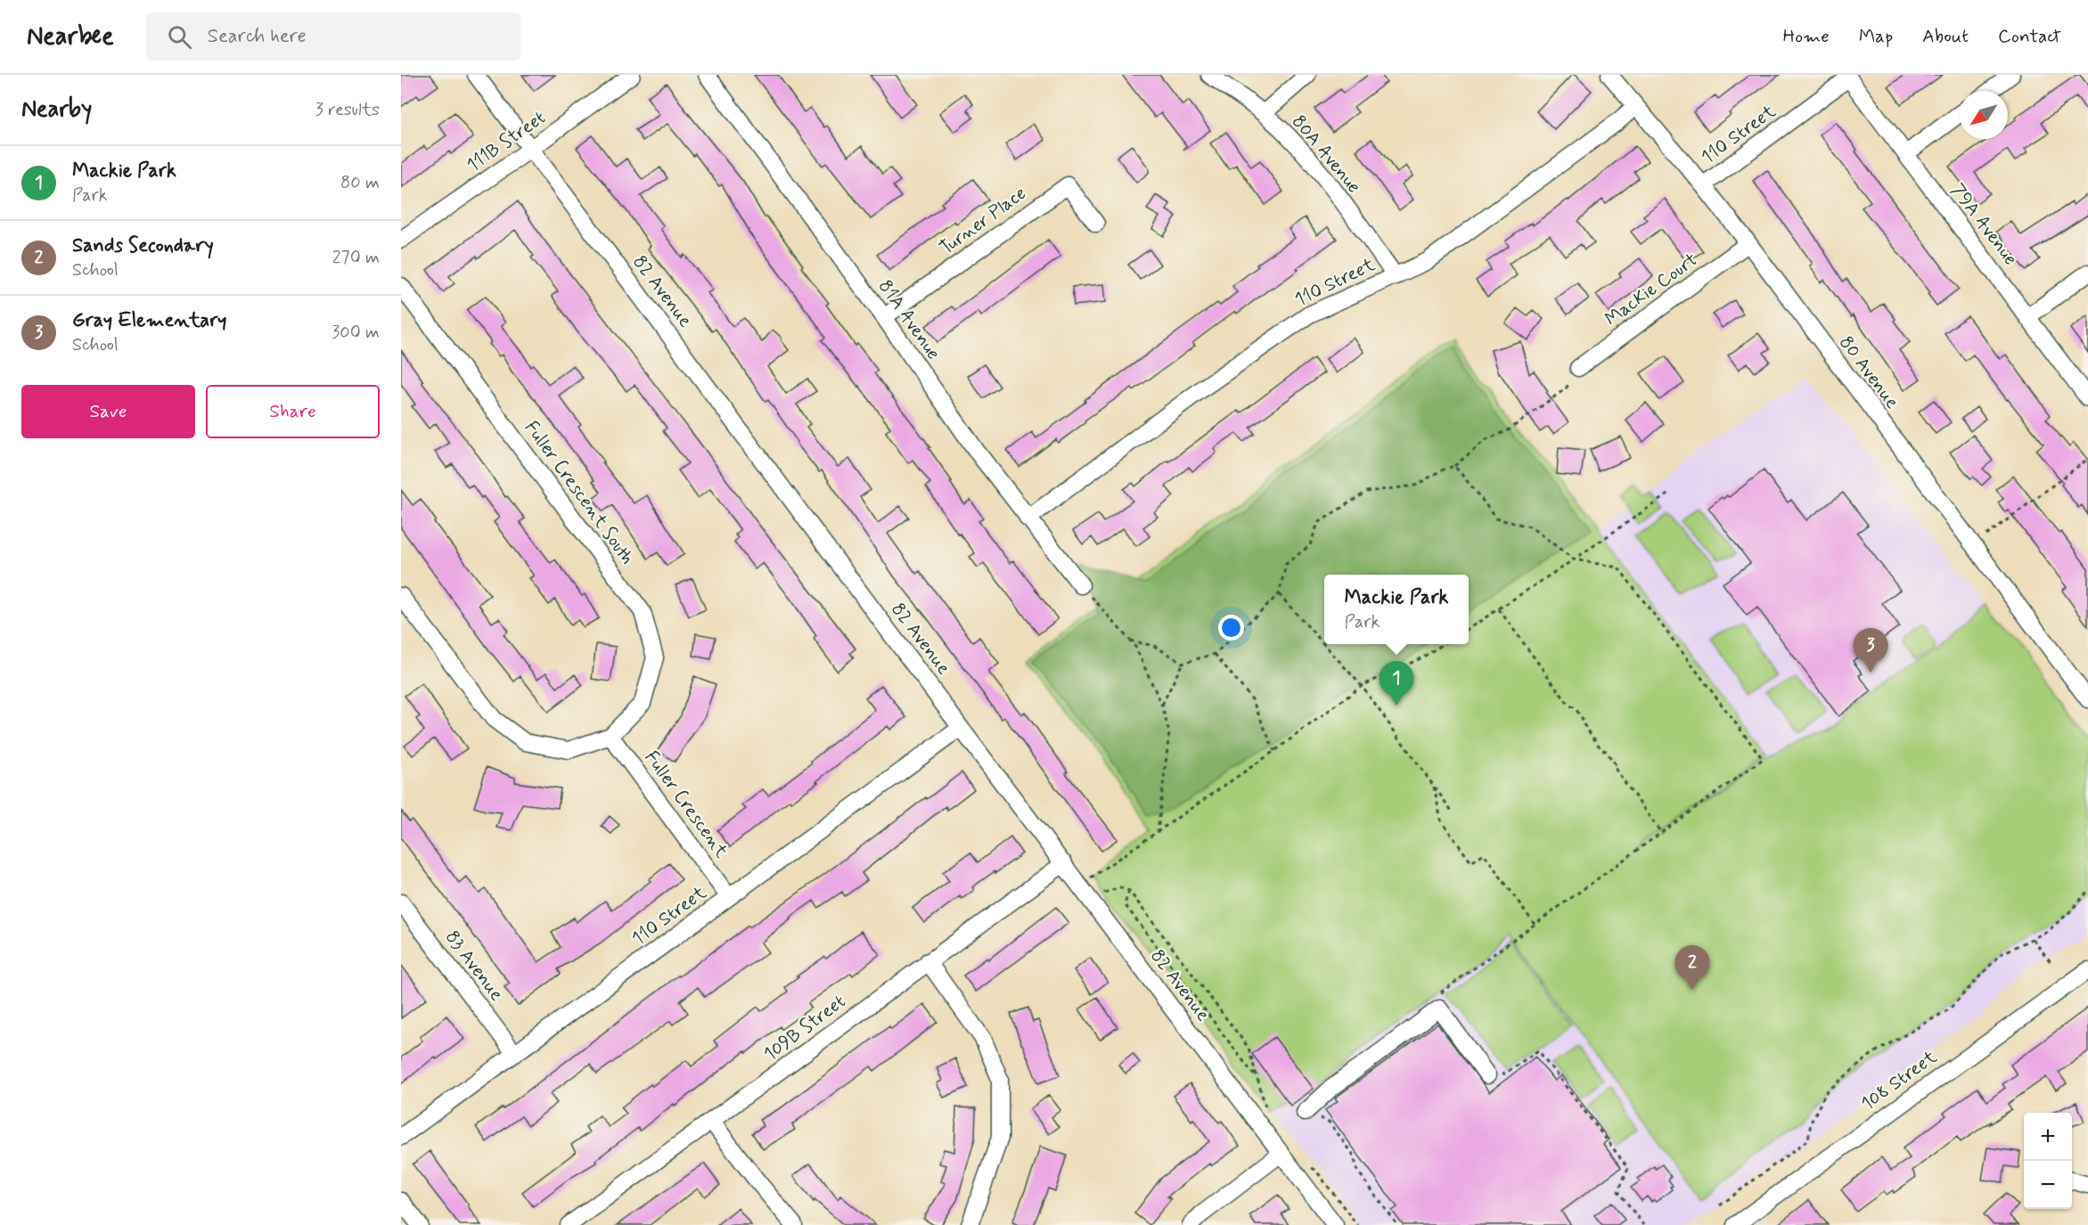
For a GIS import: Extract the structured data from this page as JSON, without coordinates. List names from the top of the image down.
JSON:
{
  "streets": {
    "street": [
      "110 Street",
      "111B Street",
      "80A Avenue",
      "Turner Place",
      "79A Avenue",
      "MacKie Court",
      "82 Avenue",
      "81A Avenue",
      "80 Avenue",
      "Fuller Crescent South",
      "Fuller Crescent",
      "83 Avenue",
      "109B Street",
      "108 Street"
    ]
  },
  "crossings": [
    ["110 Street", "80A Avenue"],
    ["110 Street", "79A Avenue"],
    ["110 Street", "82 Avenue"],
    ["110 Street", "81A Avenue"],
    ["110 Street", "80 Avenue"],
    ["110 Street", "Fuller Crescent"],
    ["110 Street", "83 Avenue"],
    ["111B Street", "82 Avenue"],
    ["Turner Place", "81A Avenue"],
    ["MacKie Court", "80 Avenue"],
    ["82 Avenue", "109B Street"],
    ["Fuller Crescent South", "Fuller Crescent"]
  ],
  "north": "bottom left",
  "page": {
    "header": "Nearbee",
    "search": "Search here",
    "nav": [
      "Home",
      "Map",
      "About",
      "Contact"
    ],
    "heading": ["Nearby", "3 results"],
    "list": [
      {
        "mark": "1",
        "name": "Mackie Park",
        "note": "Park",
        "value": "80 m"
      },
      {
        "mark": "2",
        "name": "Sands Secondary",
        "note": "School",
        "value": "270 m"
      },
      {
        "mark": "3",
        "name": "Gray Elementary",
        "note": "School",
        "value": "300 m"
      }
    ],
    "buttons": ["Save", "Share"],
    "popup": ["Mackie Park", "Park"],
    "pins": ["3", "1", "2"],
    "map_buttons": ["+", "−"]
  }
}
